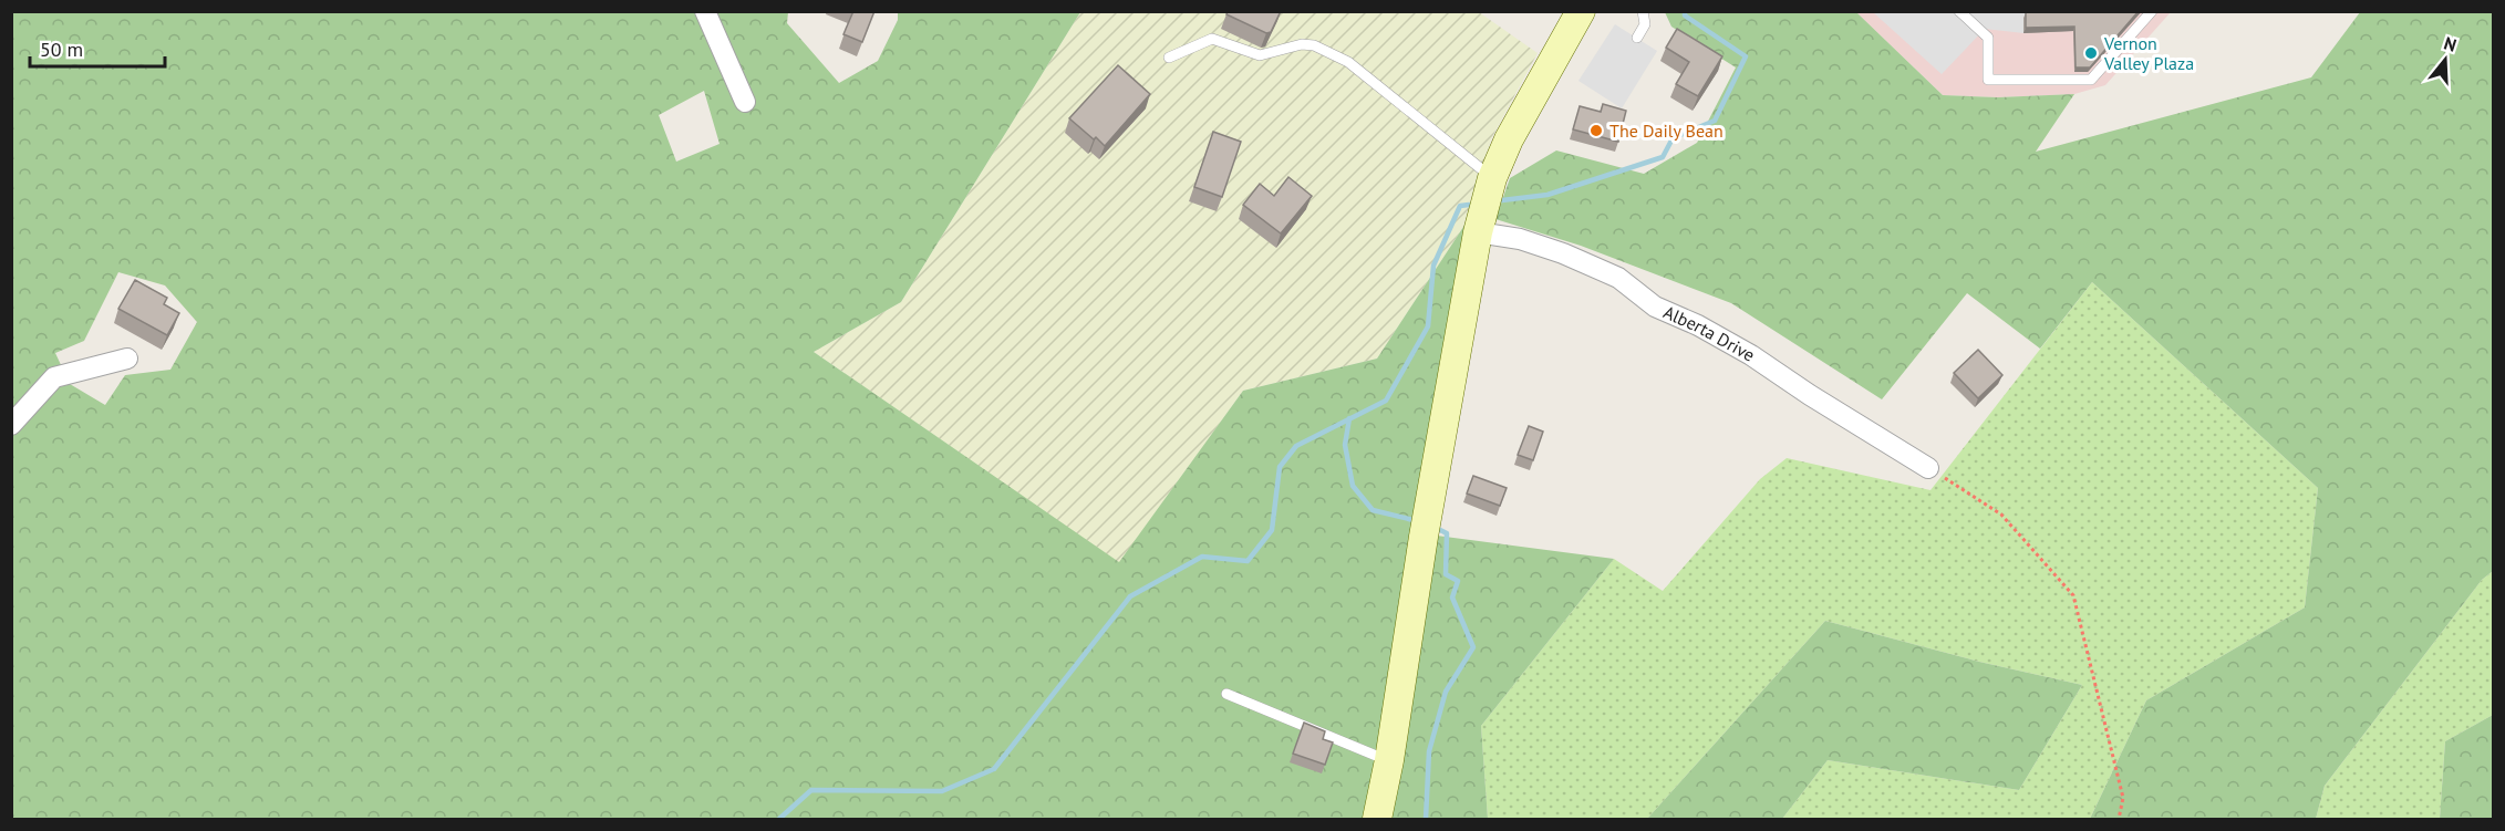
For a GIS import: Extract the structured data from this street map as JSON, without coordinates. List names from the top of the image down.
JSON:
{
  "streets": {
    "street": ["Alberta Drive"]
  },
  "places": ["Vernon Valley Plaza", "The Daily Bean"],
  "scale_bar": "50 m",
  "north": "top"
}
